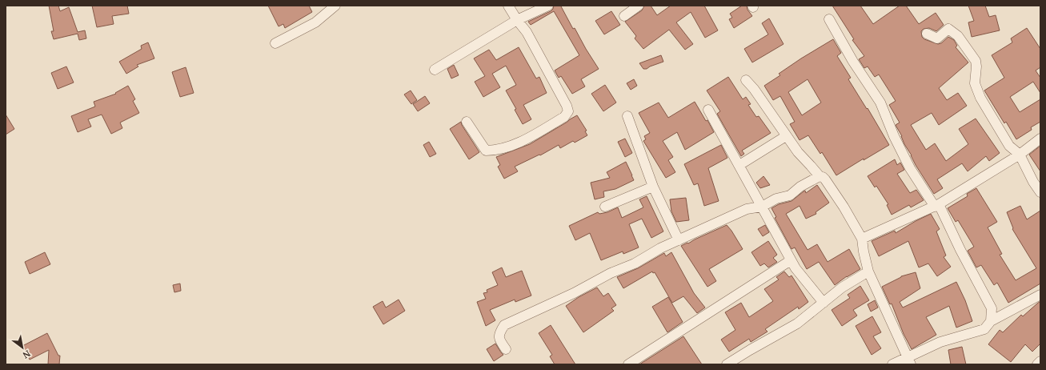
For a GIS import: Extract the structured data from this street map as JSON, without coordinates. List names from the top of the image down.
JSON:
{
  "north": "bottom right"
}
